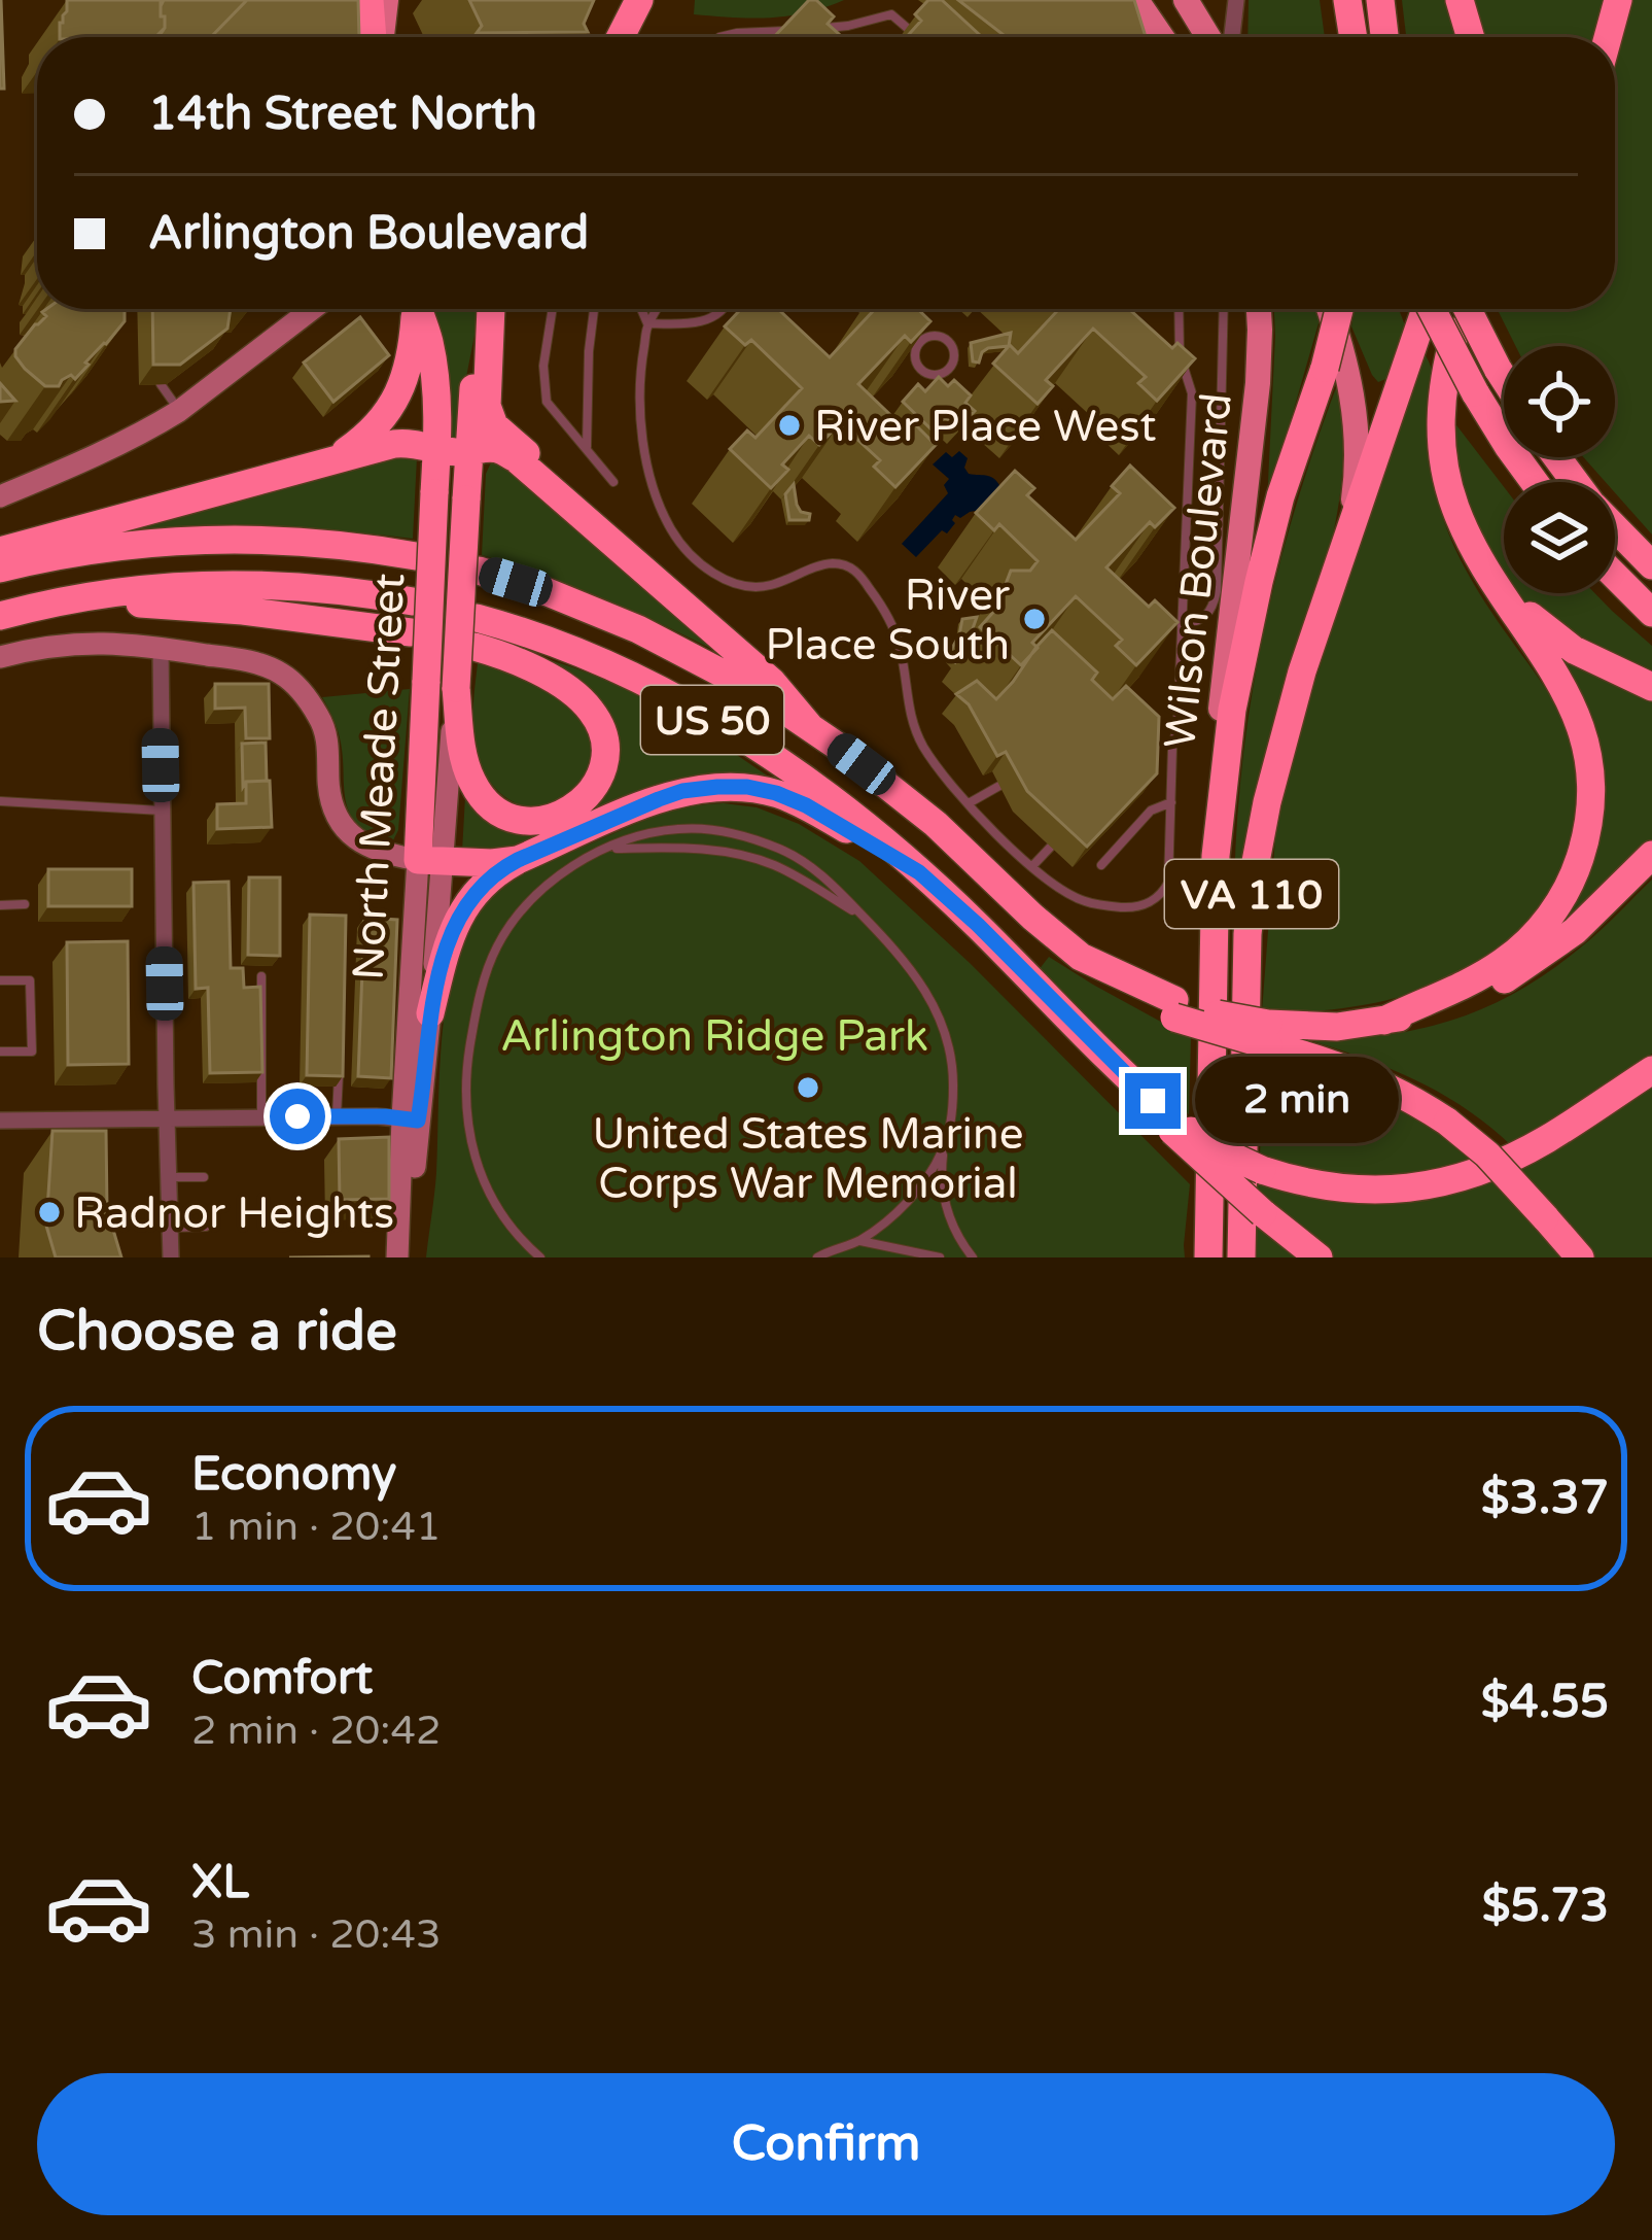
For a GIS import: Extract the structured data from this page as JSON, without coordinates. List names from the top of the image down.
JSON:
{
  "streets": {
    "highway": ["US 50", "North Meade Street", "VA 110"],
    "main road": ["Wilson Boulevard"]
  },
  "crossings": [
    ["Wilson Boulevard", "VA 110"],
    ["US 50", "North Meade Street"]
  ],
  "parks": ["Arlington Ridge Park"],
  "places": [
    "River Place West",
    "River Place South",
    "United States Marine Corps War Memorial",
    "Radnor Heights"
  ],
  "page": {
    "banner": ["14th Street North", "Arlington Boulevard"],
    "bubble": "2 min",
    "heading": "Choose a ride",
    "list": [
      {
        "name": "Economy",
        "note": "1 min · 20:41",
        "value": "$3.37"
      },
      {
        "name": "Comfort",
        "note": "2 min · 20:42",
        "value": "$4.55"
      },
      {
        "name": "XL",
        "note": "3 min · 20:43",
        "value": "$5.73"
      }
    ],
    "buttons": "Confirm"
  }
}
